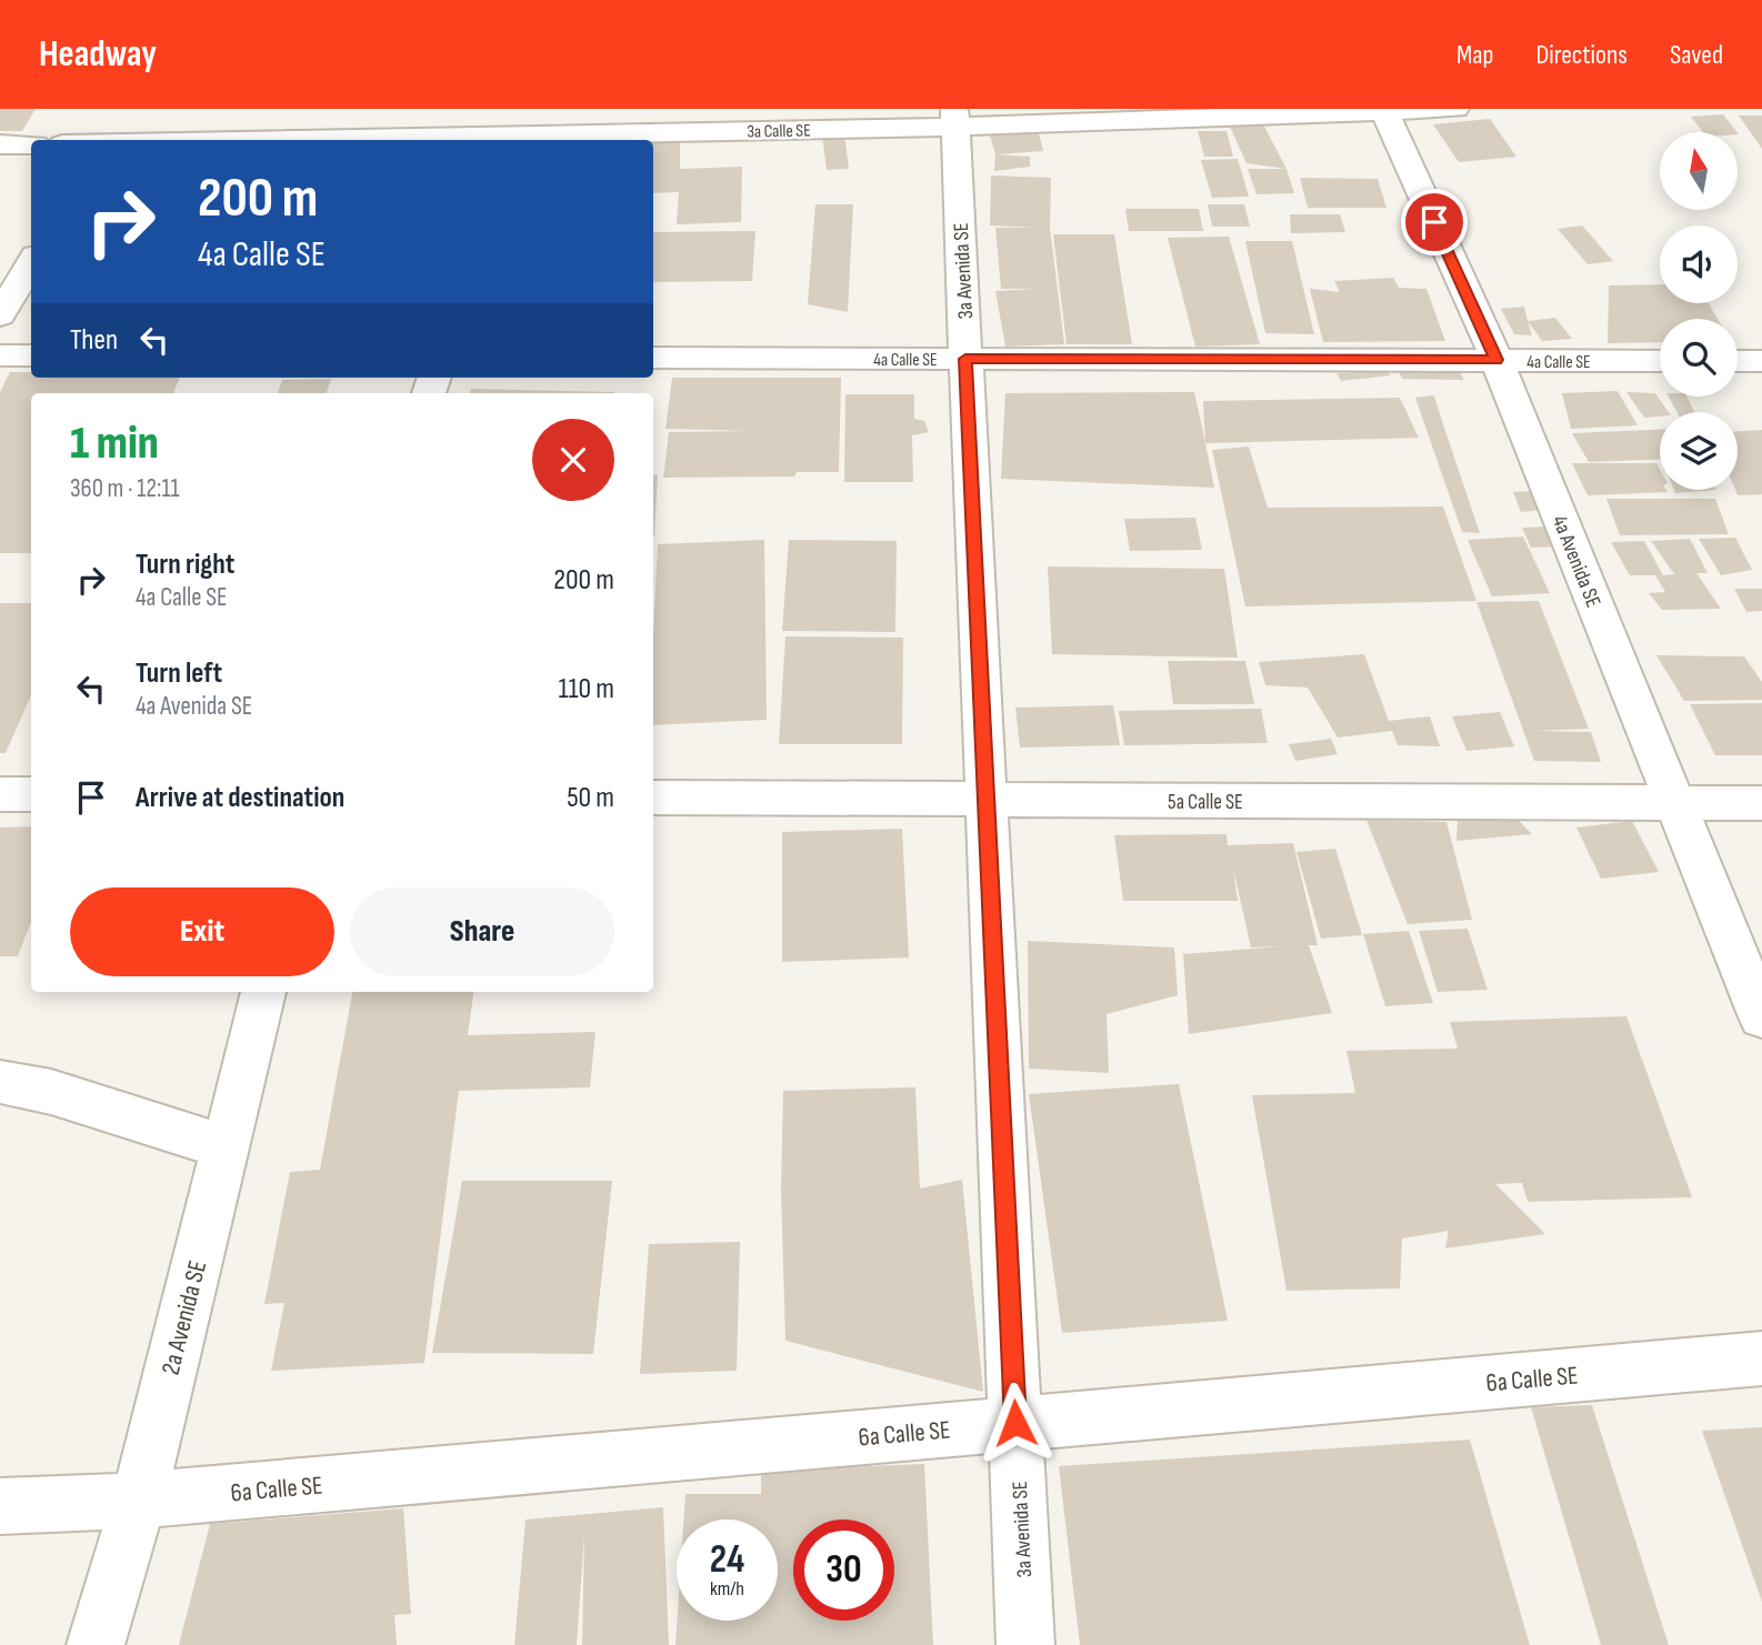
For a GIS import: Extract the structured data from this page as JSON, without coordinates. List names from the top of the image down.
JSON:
{
  "streets": {
    "street": [
      "3a Calle SE",
      "3a Avenida SE",
      "4a Calle SE",
      "4a Avenida SE",
      "5a Calle SE",
      "2a Avenida SE",
      "6a Calle SE"
    ]
  },
  "crossings": [
    ["3a Calle SE", "3a Avenida SE"],
    ["3a Calle SE", "4a Avenida SE"],
    ["3a Avenida SE", "4a Calle SE"],
    ["3a Avenida SE", "5a Calle SE"],
    ["3a Avenida SE", "6a Calle SE"],
    ["4a Calle SE", "4a Avenida SE"],
    ["4a Avenida SE", "5a Calle SE"],
    ["2a Avenida SE", "6a Calle SE"]
  ],
  "north": "top",
  "page": {
    "header": "Headway",
    "nav": ["Map", "Directions", "Saved"],
    "turn": ["200 m", "4a Calle SE"],
    "then": "Then",
    "heading": ["1 min", "360 m · 12:11"],
    "list": [
      {
        "name": "Turn right",
        "note": "4a Calle SE",
        "value": "200 m"
      },
      {
        "name": "Turn left",
        "note": "4a Avenida SE",
        "value": "110 m"
      },
      {
        "name": "Arrive at destination",
        "value": "50 m"
      }
    ],
    "buttons": ["Exit", "Share"],
    "speed": "24 km/h",
    "limit": "30"
  }
}
